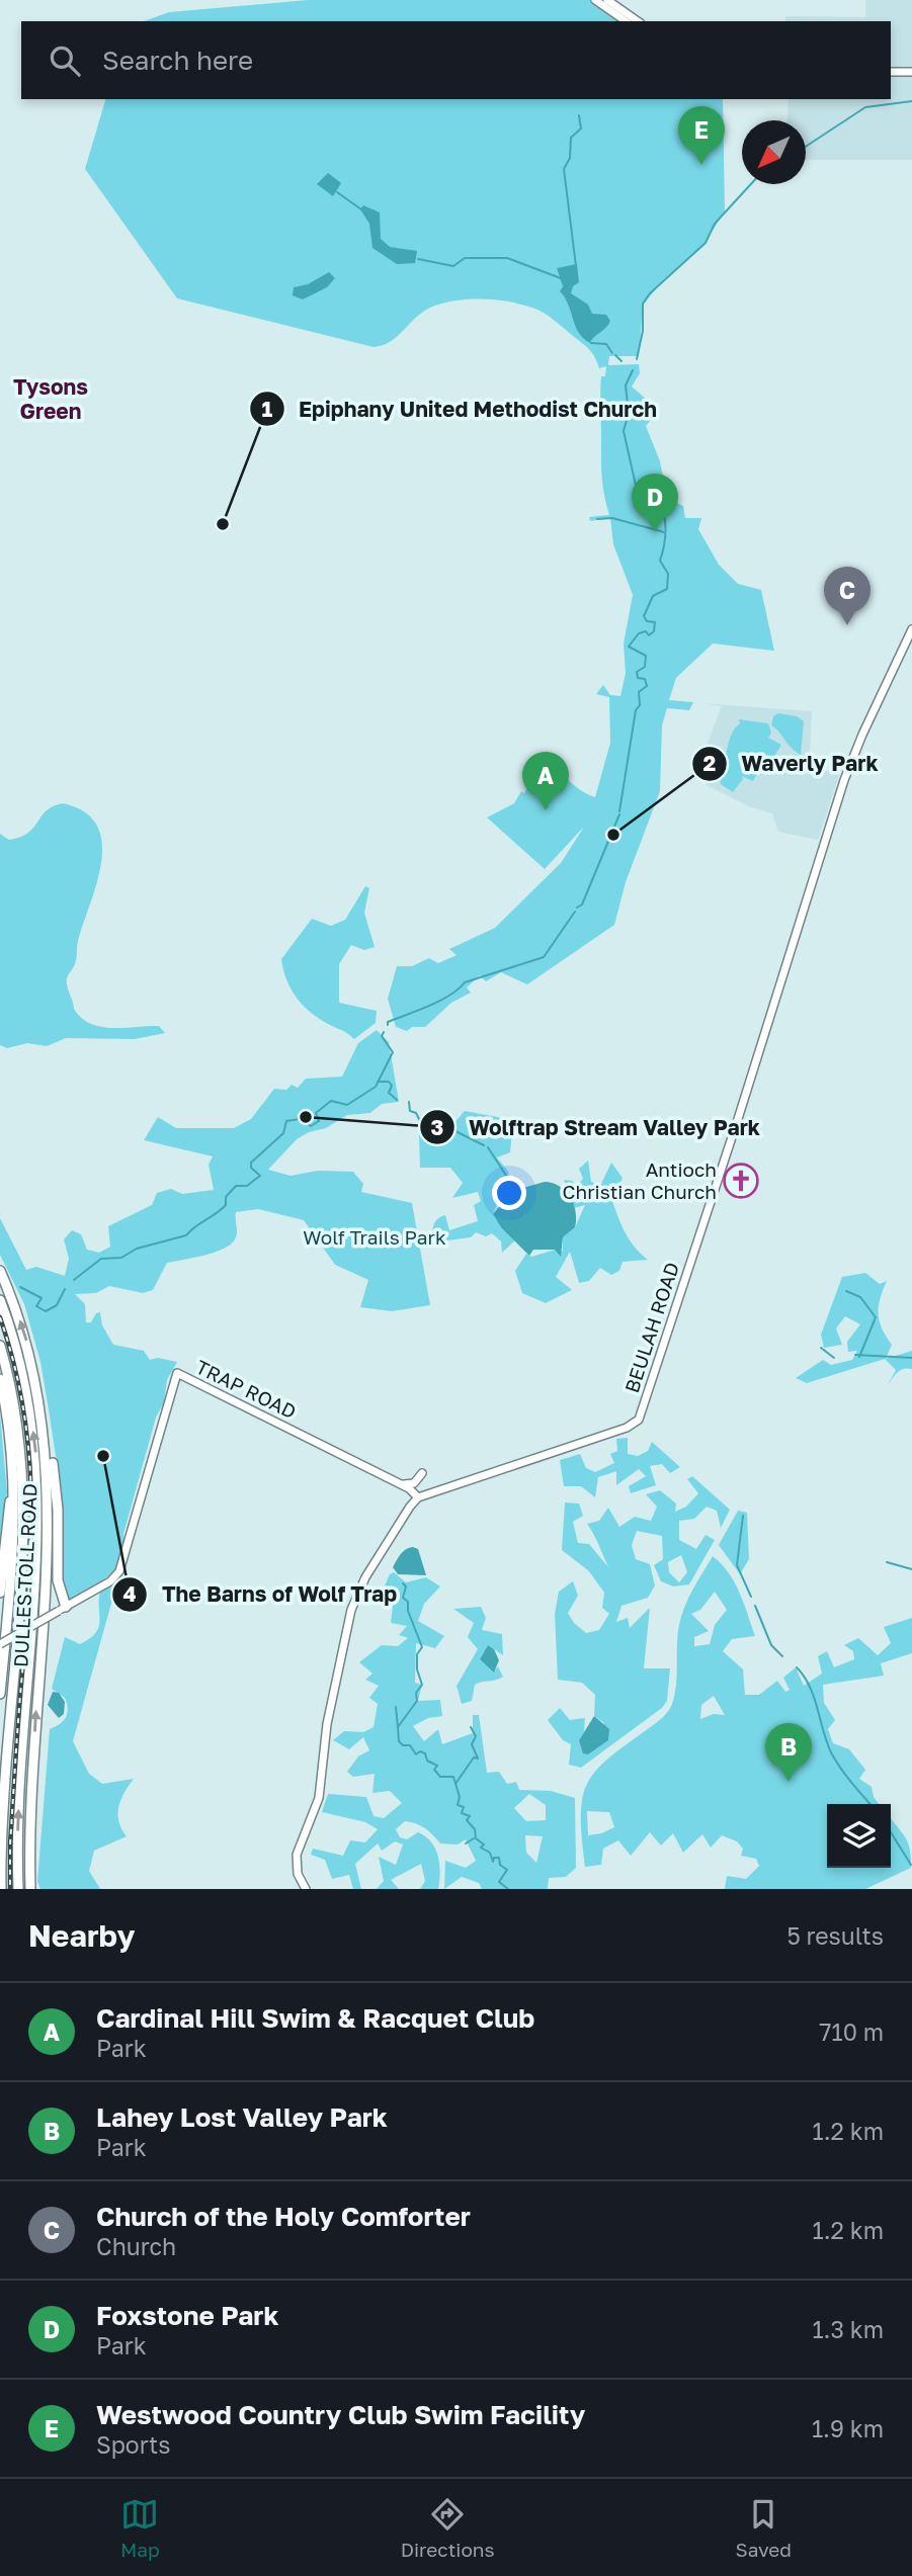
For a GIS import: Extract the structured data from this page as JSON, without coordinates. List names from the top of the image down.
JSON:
{
  "streets": {
    "highway": ["DULLES TOLL ROAD"],
    "main road": ["BEULAH ROAD", "TRAP ROAD"]
  },
  "crossings": [
    ["BEULAH ROAD", "TRAP ROAD"]
  ],
  "districts": ["Tysons Green"],
  "parks": ["Wolf Trails Park"],
  "places": {
    "other": [
      "Epiphany United Methodist Church",
      "Waverly Park",
      "Wolftrap Stream Valley Park",
      "The Barns of Wolf Trap"
    ],
    "church": ["Antioch Christian Church"]
  },
  "north": "bottom left",
  "page": {
    "search": "Search here",
    "pins": [
      "E",
      "D",
      "C",
      "A",
      "B"
    ],
    "heading": ["Nearby", "5 results"],
    "list": [
      {
        "mark": "A",
        "name": "Cardinal Hill Swim & Racquet Club",
        "note": "Park",
        "value": "710 m"
      },
      {
        "mark": "B",
        "name": "Lahey Lost Valley Park",
        "note": "Park",
        "value": "1.2 km"
      },
      {
        "mark": "C",
        "name": "Church of the Holy Comforter",
        "note": "Church",
        "value": "1.2 km"
      },
      {
        "mark": "D",
        "name": "Foxstone Park",
        "note": "Park",
        "value": "1.3 km"
      },
      {
        "mark": "E",
        "name": "Westwood Country Club Swim Facility",
        "note": "Sports",
        "value": "1.9 km"
      }
    ],
    "nav": ["Map", "Directions", "Saved"]
  }
}
